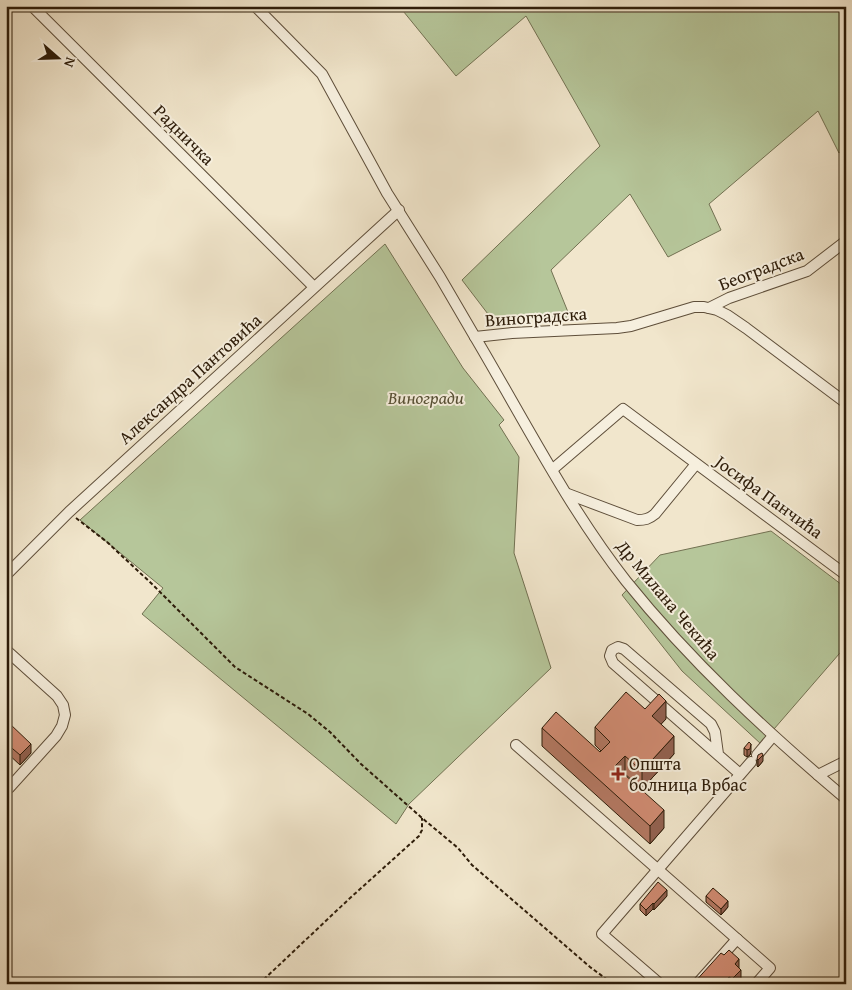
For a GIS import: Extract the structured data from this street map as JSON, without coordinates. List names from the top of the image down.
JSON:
{
  "streets": {
    "street": [
      "Радничка",
      "Београдска",
      "Виноградска",
      "Александра Пантовића",
      "Јосифа Панчића",
      "Др Милана Чекића"
    ]
  },
  "crossings": [
    ["Радничка", "Александра Пантовића"],
    ["Београдска", "Виноградска"],
    ["Виноградска", "Александра Пантовића"],
    ["Виноградска", "Др Милана Чекића"],
    ["Јосифа Панчића", "Др Милана Чекића"]
  ],
  "parks": ["Виногради"],
  "places": {
    "health": ["Општа болница Врбас"]
  },
  "north": "right"
}
